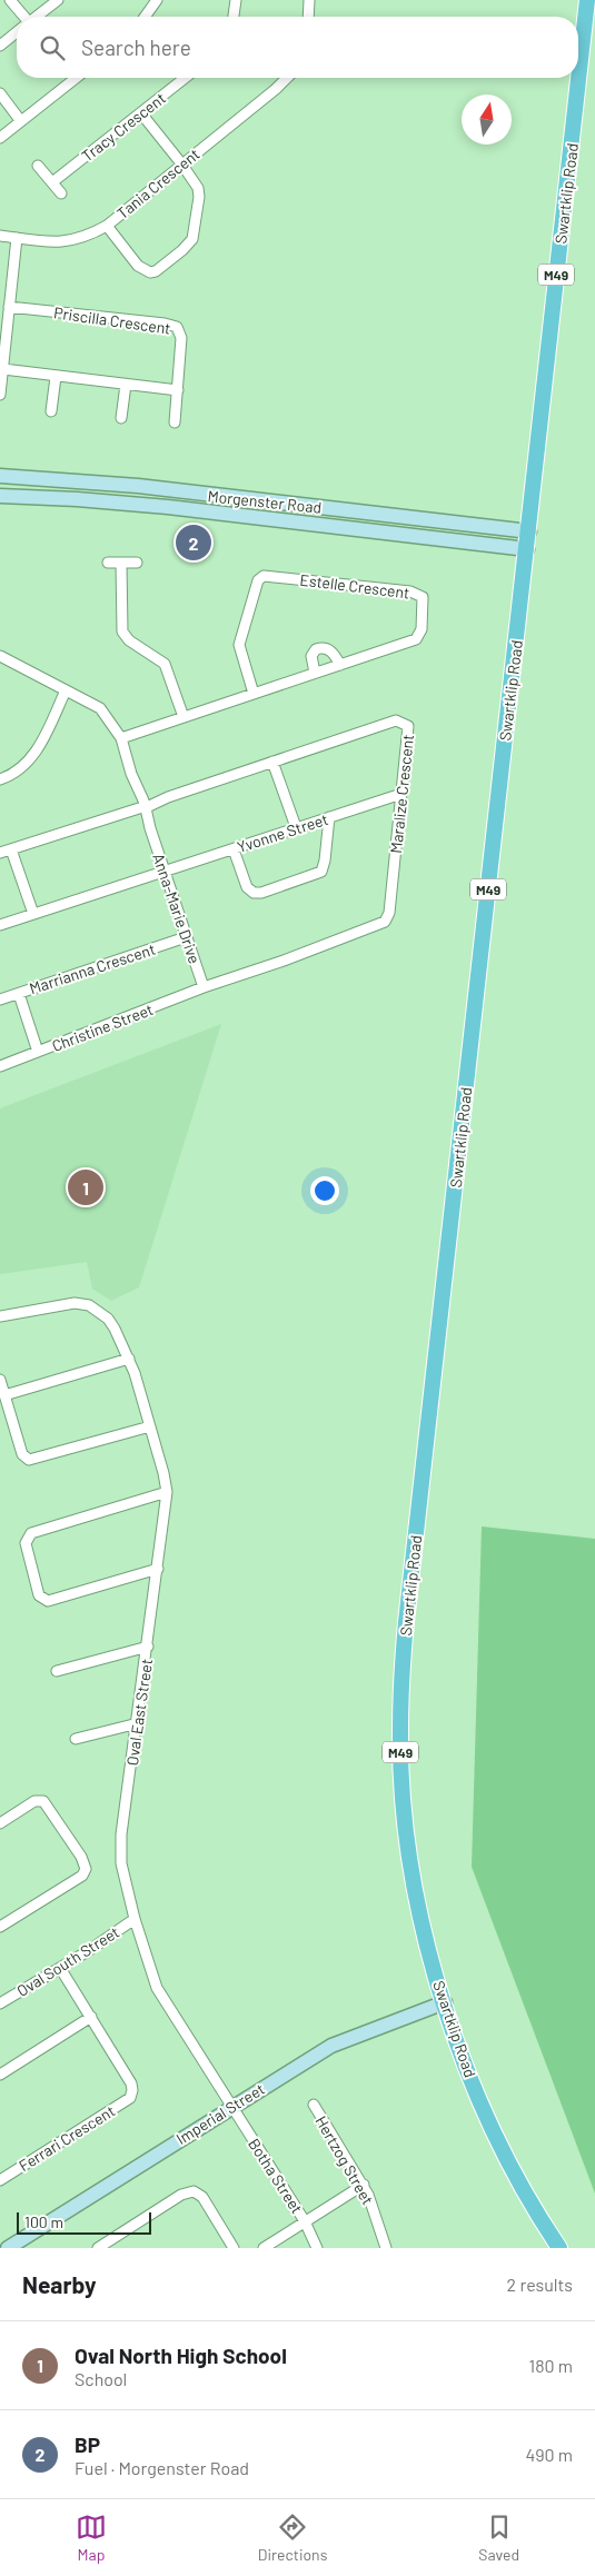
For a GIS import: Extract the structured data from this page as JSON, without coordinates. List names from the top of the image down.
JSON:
{
  "streets": {
    "main road": [
      "Swartklip Road",
      "M49",
      "Morgenster Road",
      "Imperial Street"
    ],
    "street": [
      "Tracy Crescent",
      "Tania Crescent",
      "Priscilla Crescent",
      "Estelle Crescent",
      "Maralize Crescent",
      "Yvonne Street",
      "Anna-Marie Drive",
      "Marrianna Crescent",
      "Christine Street",
      "Oval East Street",
      "Oval South Street",
      "Ferrari Crescent",
      "Hertzog Street",
      "Botha Street"
    ]
  },
  "crossings": [
    ["Swartklip Road", "Morgenster Road"],
    ["Swartklip Road", "Imperial Street"],
    ["Estelle Crescent", "Anna-Marie Drive"],
    ["Maralize Crescent", "Yvonne Street"],
    ["Maralize Crescent", "Anna-Marie Drive"],
    ["Maralize Crescent", "Christine Street"],
    ["Yvonne Street", "Anna-Marie Drive"],
    ["Anna-Marie Drive", "Marrianna Crescent"],
    ["Anna-Marie Drive", "Christine Street"],
    ["Oval East Street", "Oval South Street"],
    ["Oval East Street", "Imperial Street"],
    ["Oval East Street", "Botha Street"],
    ["Imperial Street", "Botha Street"]
  ],
  "scale_bar": "100 m",
  "north": "top",
  "page": {
    "search": "Search here",
    "pins": ["2", "1"],
    "scale": "100 m",
    "heading": ["Nearby", "2 results"],
    "list": [
      {
        "mark": "1",
        "name": "Oval North High School",
        "note": "School",
        "value": "180 m"
      },
      {
        "mark": "2",
        "name": "BP",
        "note": "Fuel · Morgenster Road",
        "value": "490 m"
      }
    ],
    "nav": ["Map", "Directions", "Saved"]
  }
}
